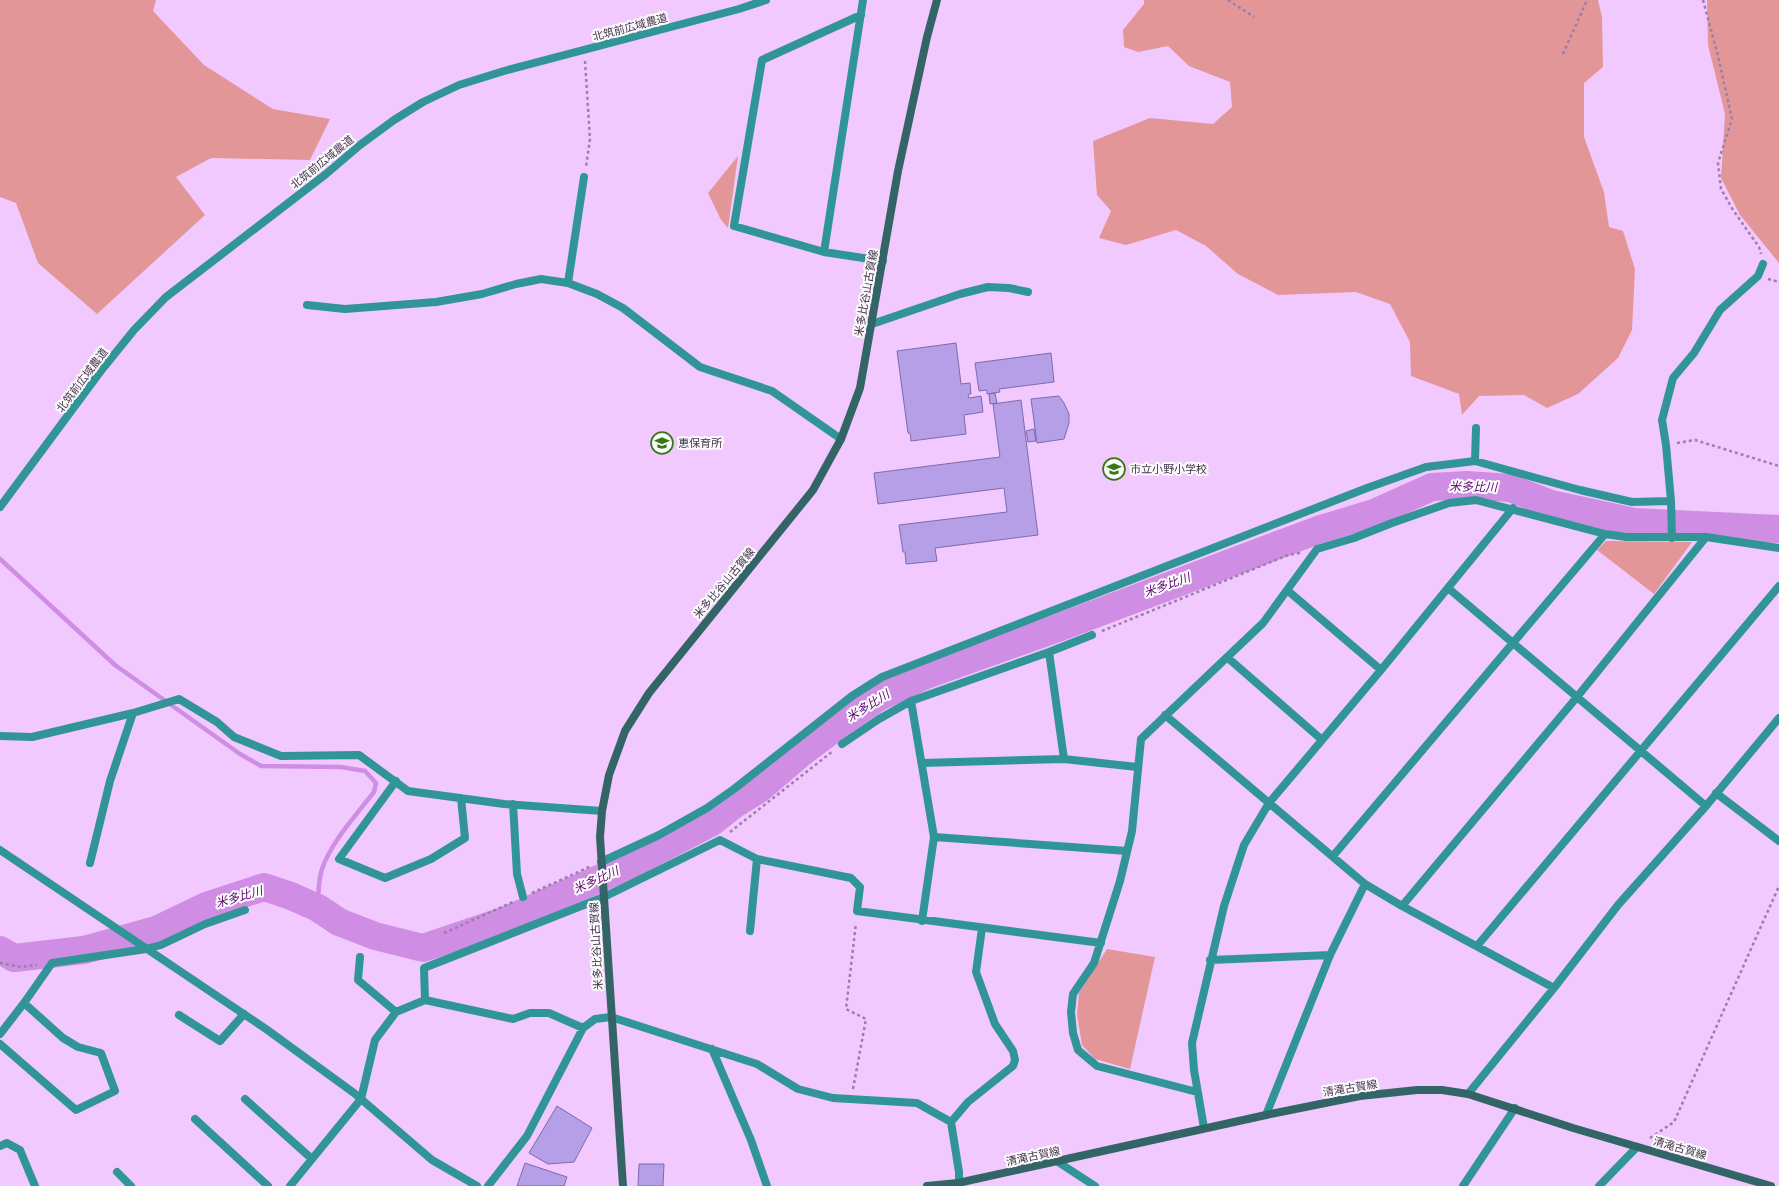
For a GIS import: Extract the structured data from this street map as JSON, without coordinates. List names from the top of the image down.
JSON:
{
  "streets": {
    "main road": ["米多比谷山古賀線", "清滝古賀線"],
    "street": ["北筑前広域農道"]
  },
  "water": ["米多比川"],
  "places": {
    "school or university": ["恵保育所", "市立小野小学校"]
  }
}
